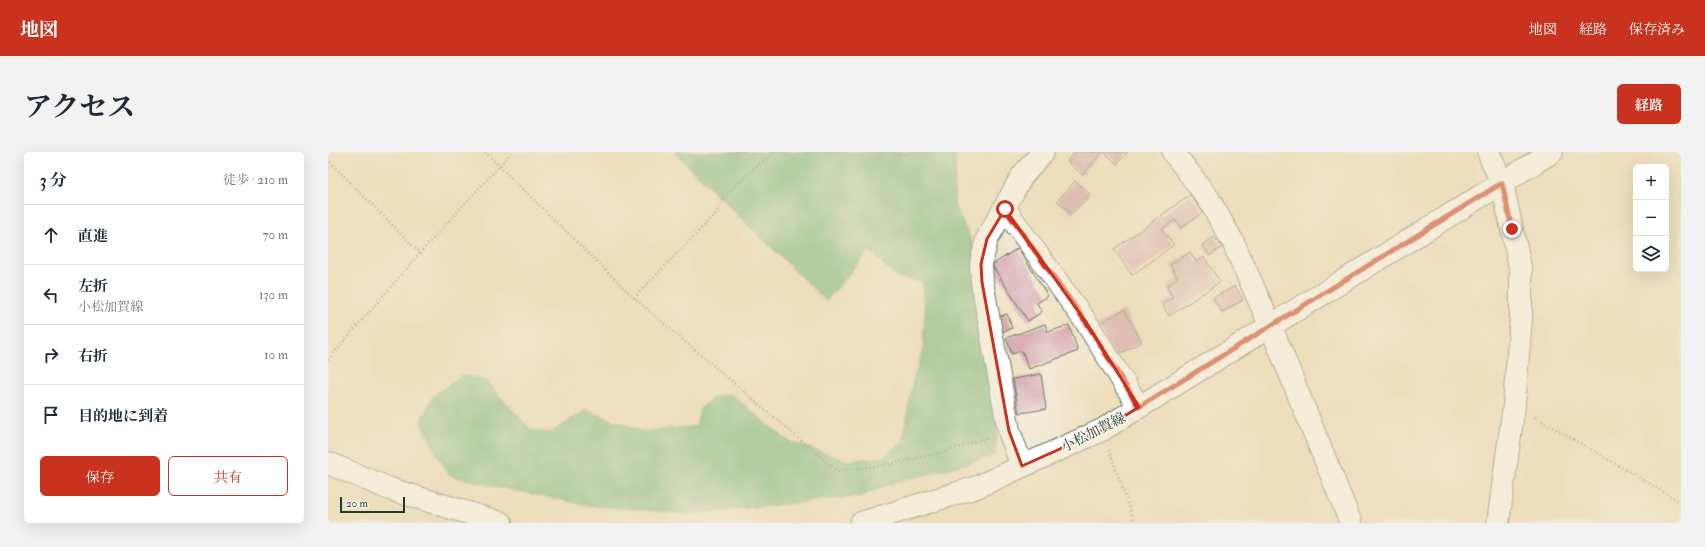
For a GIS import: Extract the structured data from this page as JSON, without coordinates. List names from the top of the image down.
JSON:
{
  "streets": {
    "street": ["小松加賀線"]
  },
  "scale_bar": "20 m",
  "page": {
    "header": "地図",
    "nav": ["地図", "経路", "保存済み"],
    "title": "アクセス",
    "buttons": [
      "経路",
      ["保存", "共有"]
    ],
    "heading": ["3 分", "徒歩 · 210 m"],
    "map_buttons": ["+", "−"],
    "list": [
      ["直進", "70 m"],
      ["左折", "小松加賀線", "130 m"],
      ["右折", "10 m"],
      "目的地に到着"
    ],
    "scale": "20 m"
  }
}
